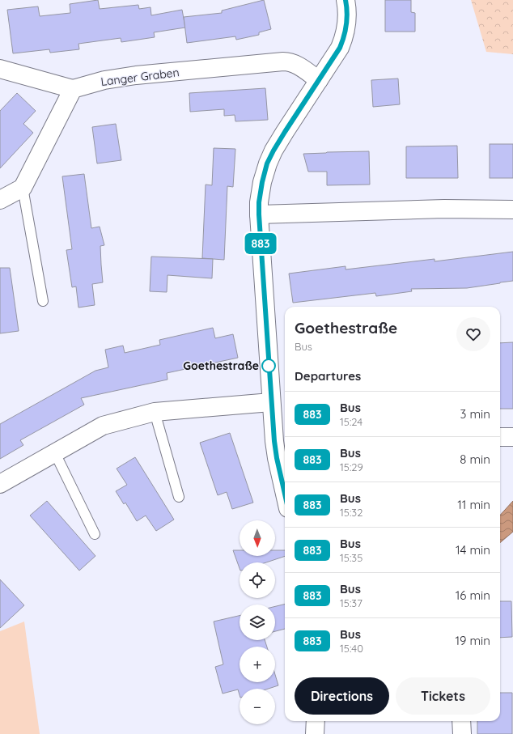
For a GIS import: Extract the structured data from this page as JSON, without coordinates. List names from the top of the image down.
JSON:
{
  "streets": {
    "street": ["Langer Graben"]
  },
  "places": ["Goethestraße"],
  "lines": ["bus line 883"],
  "north": "bottom",
  "page": {
    "on_map": "883",
    "heading": [
      ["Goethestraße", "Bus"],
      "Departures"
    ],
    "list": [
      {
        "mark": "883",
        "name": "Bus",
        "note": "15:24",
        "value": "3 min"
      },
      {
        "mark": "883",
        "name": "Bus",
        "note": "15:29",
        "value": "8 min"
      },
      {
        "mark": "883",
        "name": "Bus",
        "note": "15:32",
        "value": "11 min"
      },
      {
        "mark": "883",
        "name": "Bus",
        "note": "15:35",
        "value": "14 min"
      },
      {
        "mark": "883",
        "name": "Bus",
        "note": "15:37",
        "value": "16 min"
      },
      {
        "mark": "883",
        "name": "Bus",
        "note": "15:40",
        "value": "19 min"
      }
    ],
    "map_buttons": ["+", "−"],
    "buttons": ["Directions", "Tickets"]
  }
}
